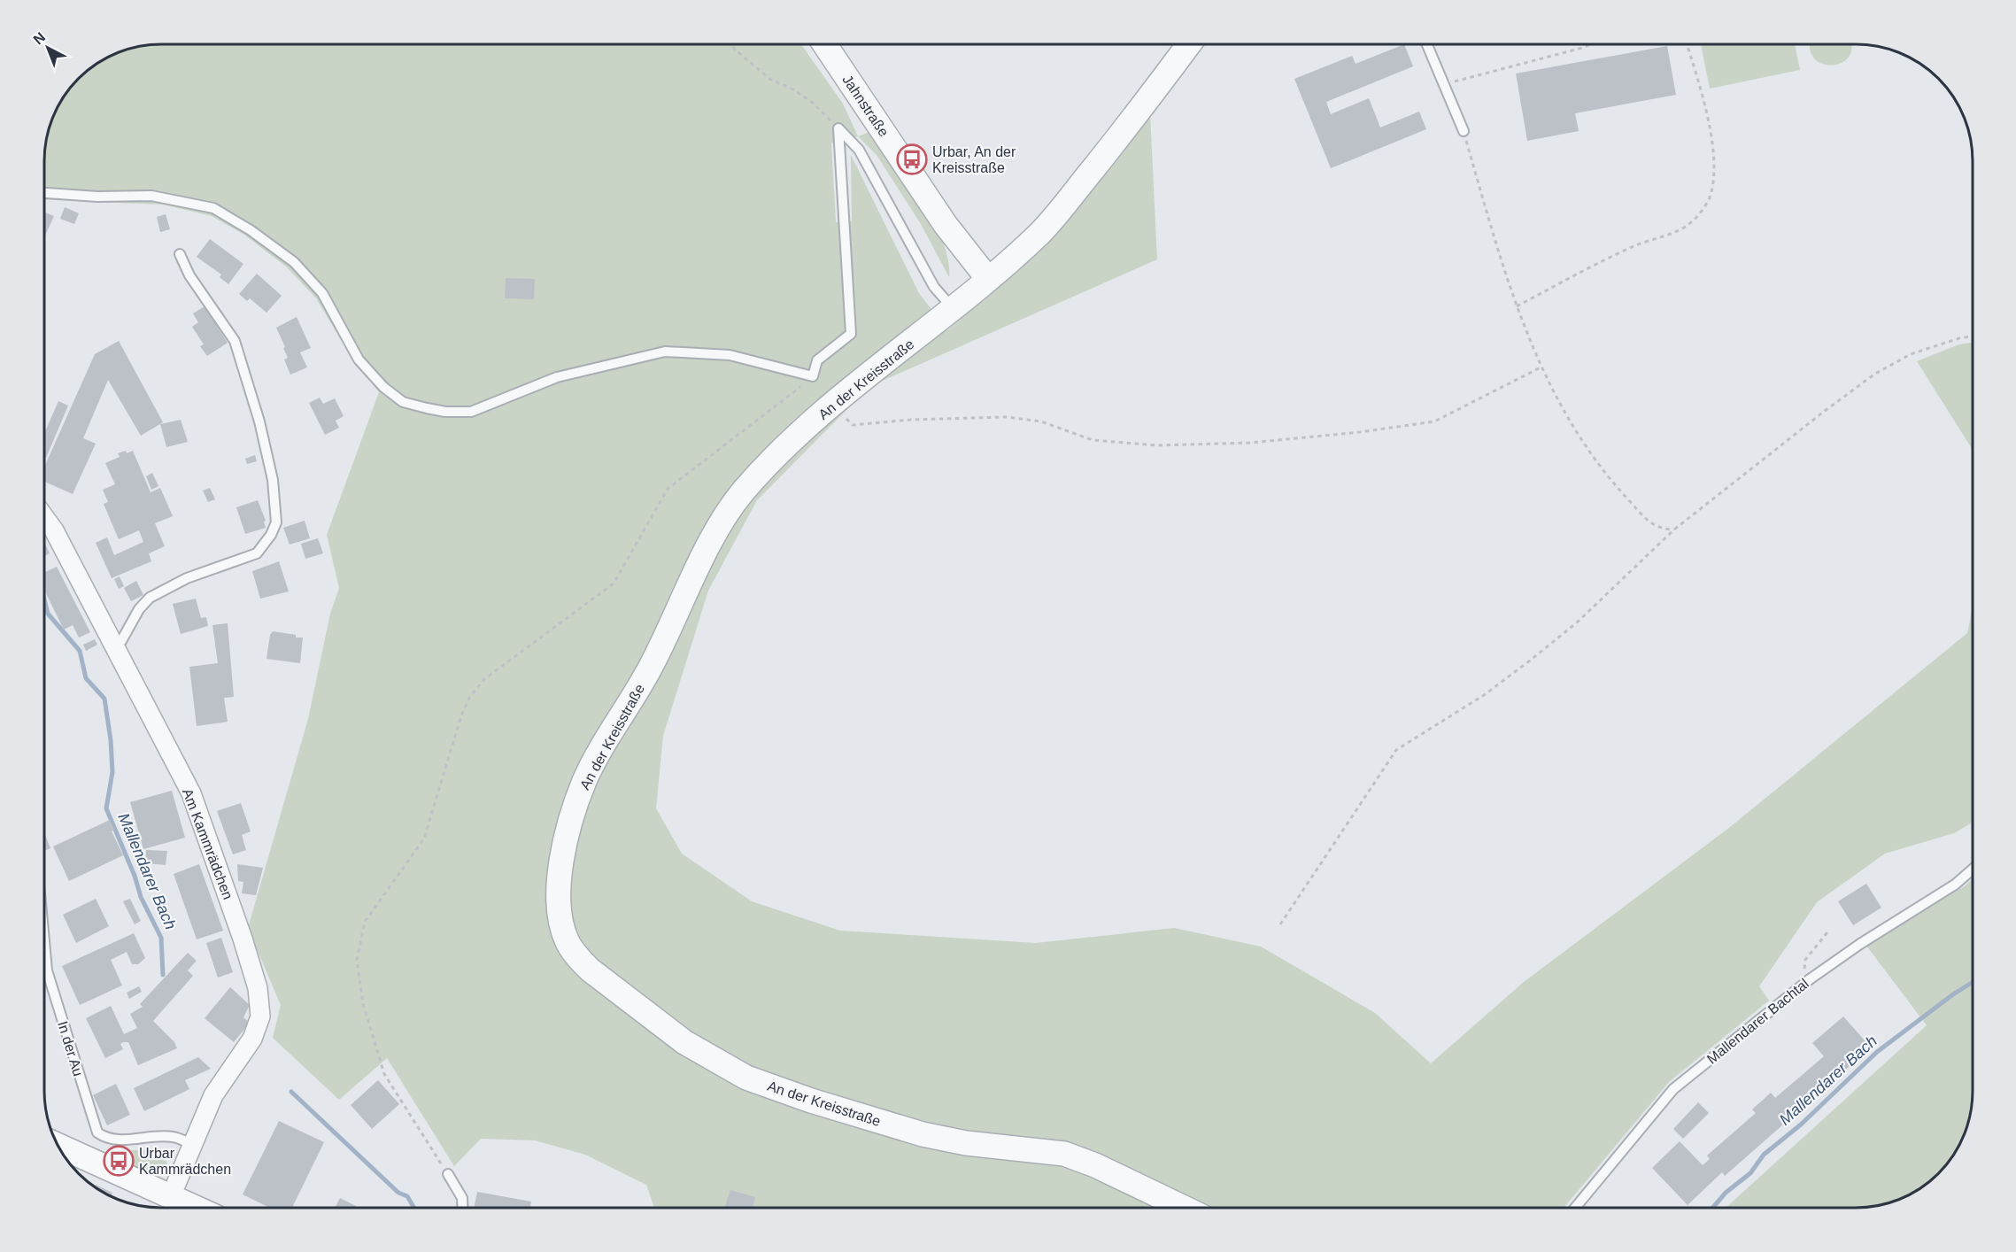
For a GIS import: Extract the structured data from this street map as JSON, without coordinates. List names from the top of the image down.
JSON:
{
  "streets": {
    "street": ["Jahnstraße", "An der Kreisstraße", "Am Kammrädchen"],
    "lane": ["Mallendarer Bachtal", "In der Au"]
  },
  "crossings": [
    ["Jahnstraße", "An der Kreisstraße"],
    ["Am Kammrädchen", "In der Au"]
  ],
  "water": ["Mallendarer Bach"],
  "places": {
    "bus stop": ["Urbar, An der Kreisstraße", "Urbar Kammrädchen"]
  },
  "north": "top left"
}
